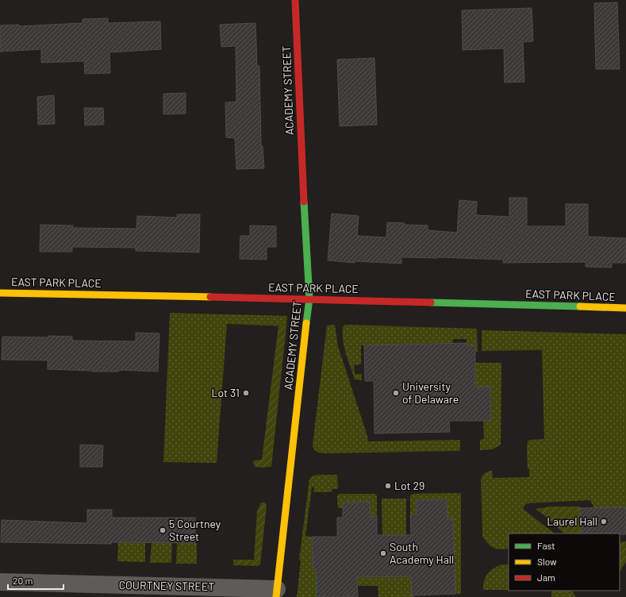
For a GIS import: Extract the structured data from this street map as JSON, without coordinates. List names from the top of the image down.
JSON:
{
  "streets": {
    "street": ["ACADEMY STREET", "EAST PARK PLACE", "COURTNEY STREET"]
  },
  "crossings": [
    ["ACADEMY STREET", "EAST PARK PLACE"],
    ["ACADEMY STREET", "COURTNEY STREET"]
  ],
  "places": [
    "Lot 31",
    "University of Delaware",
    "Lot 29",
    "Laurel Hall",
    "5 Courtney Street",
    "South Academy Hall"
  ],
  "legend": ["Fast", "Slow", "Jam"],
  "scale_bar": "20 m"
}
